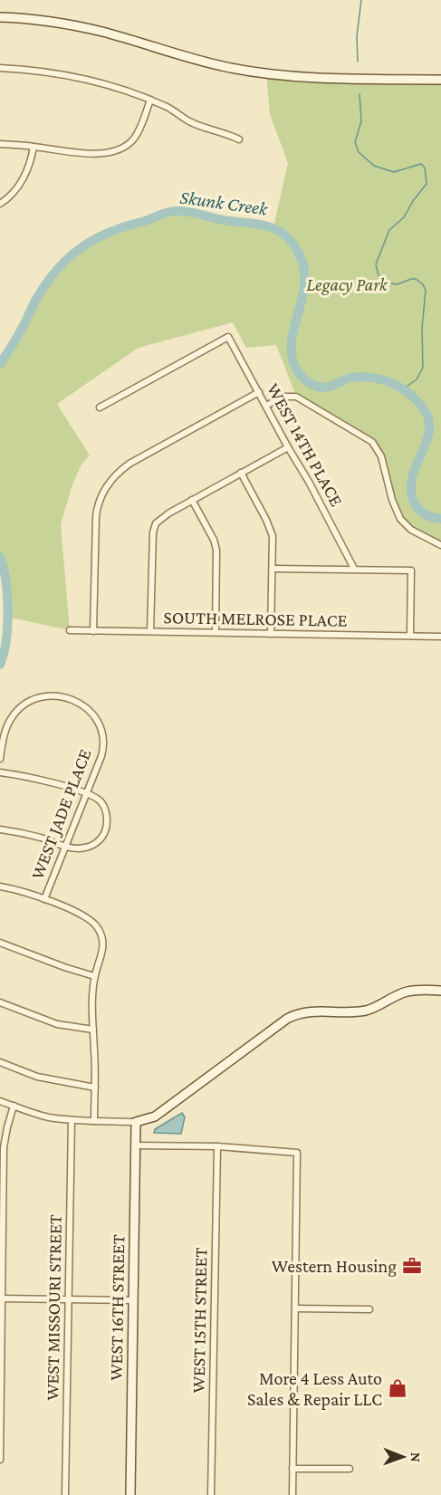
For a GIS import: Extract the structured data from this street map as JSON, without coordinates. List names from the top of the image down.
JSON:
{
  "streets": {
    "street": [
      "WEST 14TH PLACE",
      "SOUTH MELROSE PLACE",
      "WEST JADE PLACE",
      "WEST MISSOURI STREET",
      "WEST 16TH STREET",
      "WEST 15TH STREET"
    ]
  },
  "water": ["Skunk Creek"],
  "parks": ["Legacy Park"],
  "places": {
    "office": ["Western Housing"],
    "shop": ["More 4 Less Auto Sales & Repair LLC"]
  },
  "north": "right"
}
